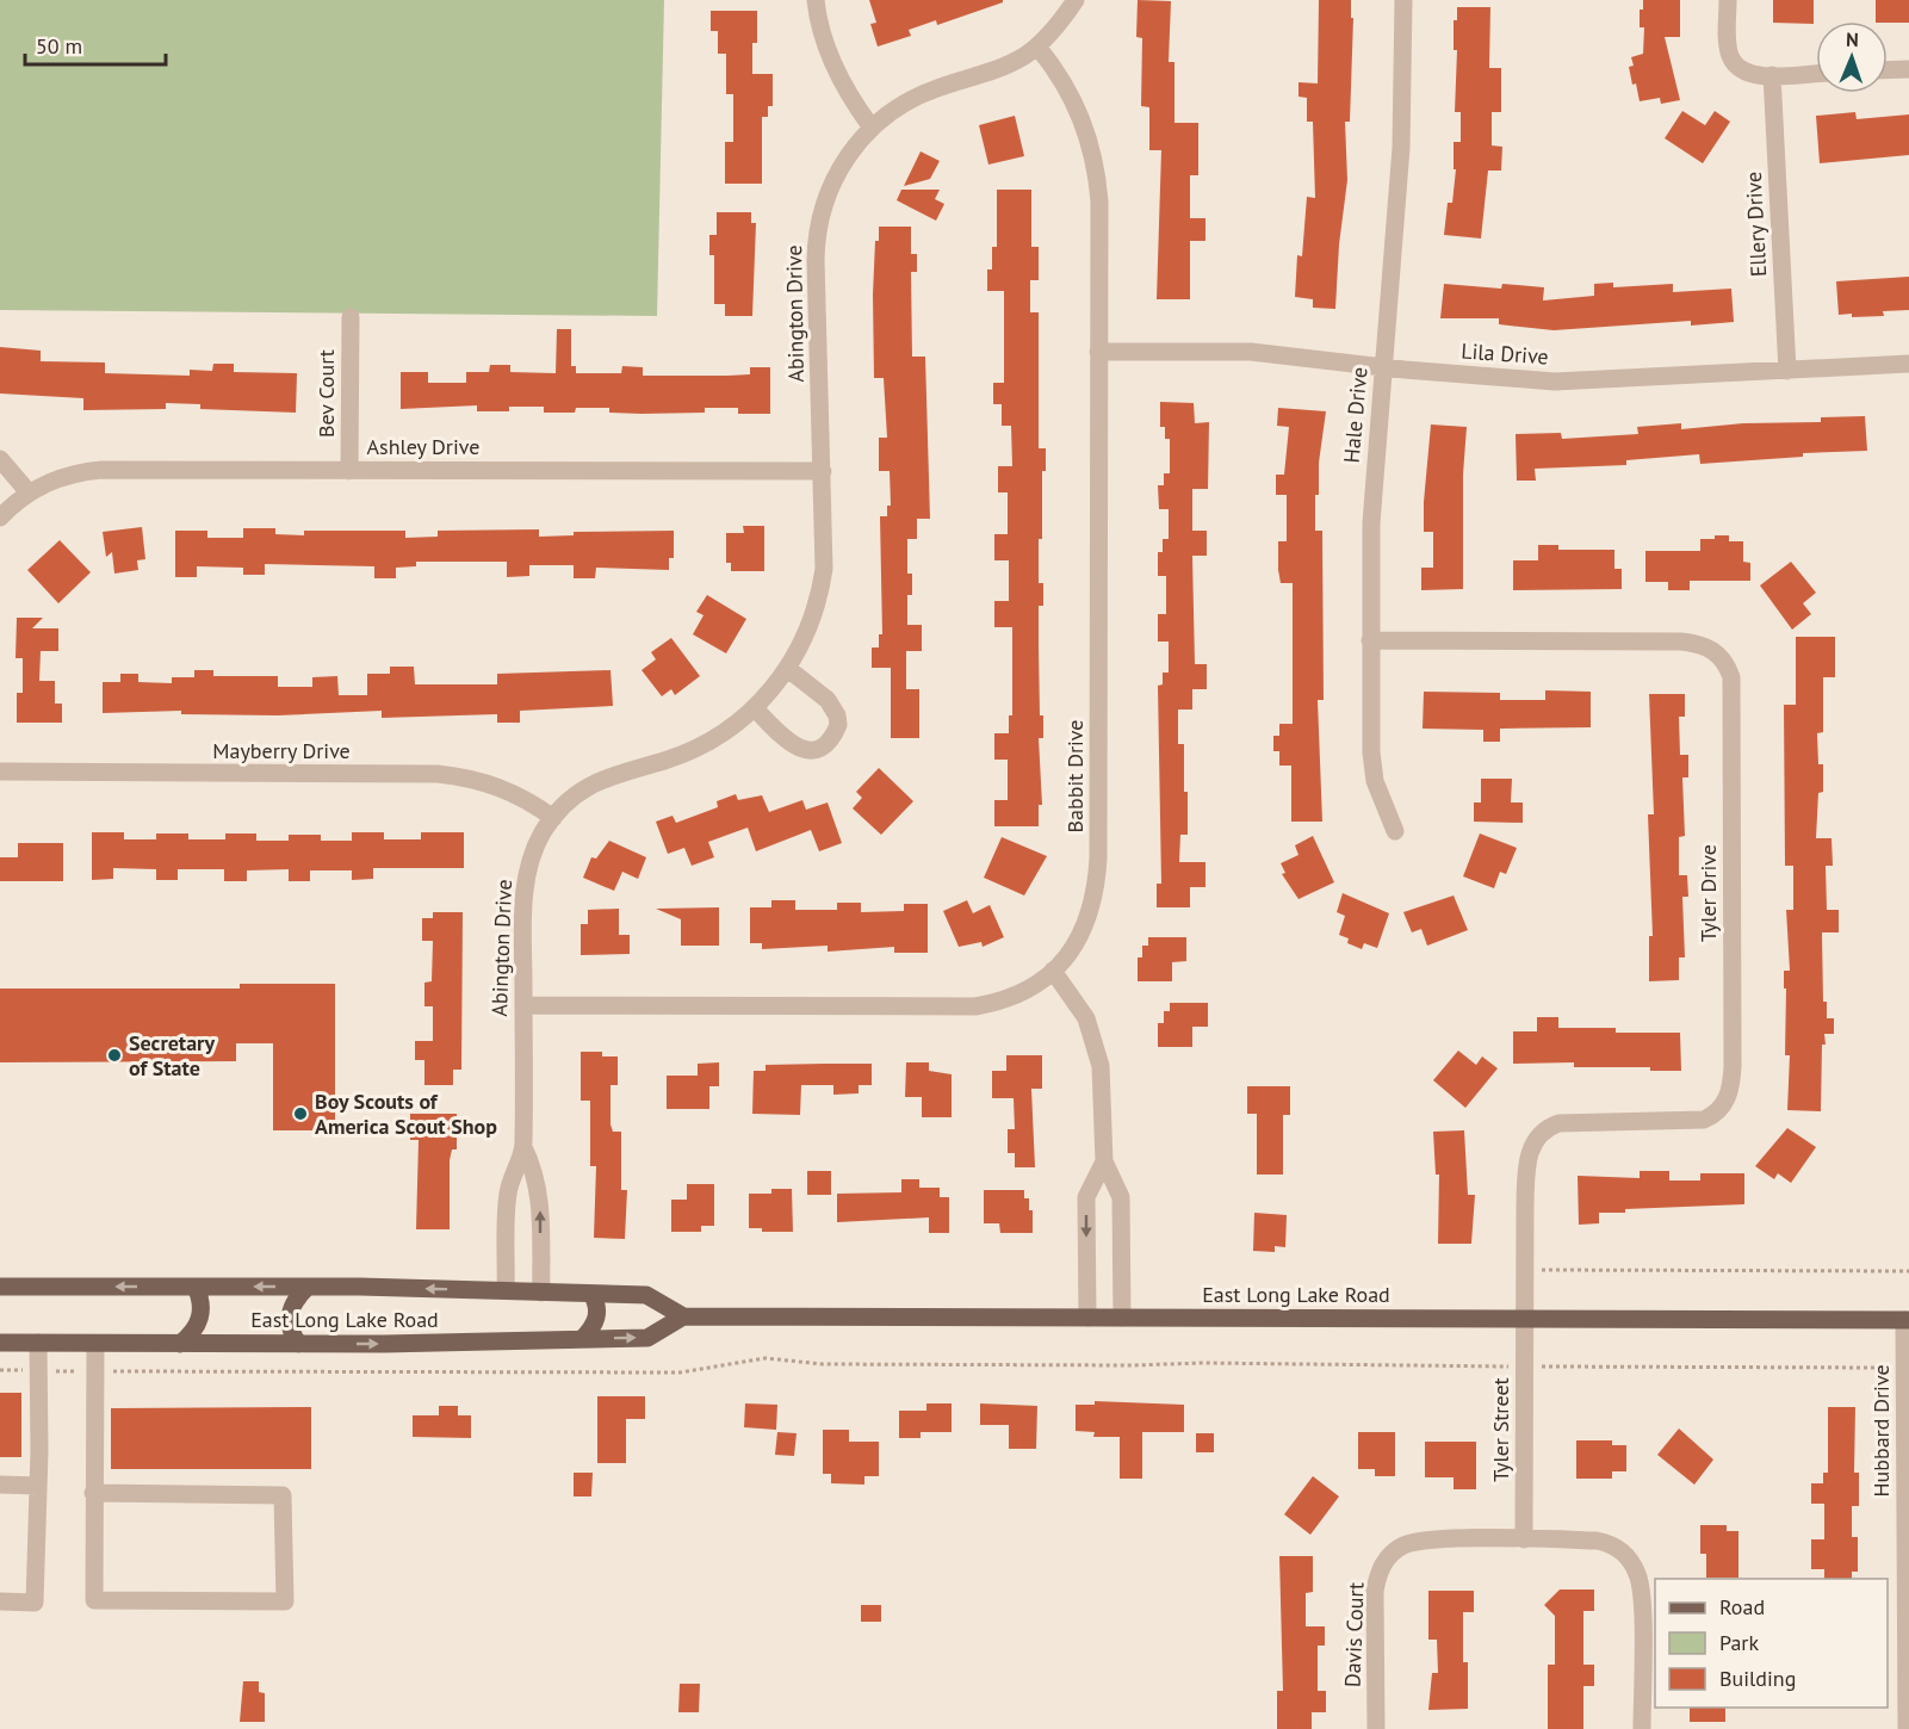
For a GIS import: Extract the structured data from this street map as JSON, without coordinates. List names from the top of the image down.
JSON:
{
  "streets": {
    "main road": ["East Long Lake Road"],
    "street": [
      "Ellery Drive",
      "Abington Drive",
      "Lila Drive",
      "Bev Court",
      "Hale Drive",
      "Ashley Drive",
      "Mayberry Drive",
      "Babbit Drive",
      "Tyler Drive",
      "Tyler Street",
      "Hubbard Drive",
      "Davis Court"
    ]
  },
  "crossings": [
    ["Ellery Drive", "Lila Drive"],
    ["Abington Drive", "Ashley Drive"],
    ["Abington Drive", "Mayberry Drive"],
    ["Abington Drive", "Babbit Drive"],
    ["Abington Drive", "East Long Lake Road"],
    ["Lila Drive", "Hale Drive"],
    ["Lila Drive", "Babbit Drive"],
    ["Bev Court", "Ashley Drive"],
    ["Hale Drive", "Tyler Drive"],
    ["Tyler Drive", "East Long Lake Road"],
    ["Tyler Drive", "Tyler Street"],
    ["East Long Lake Road", "Tyler Street"],
    ["East Long Lake Road", "Hubbard Drive"],
    ["Tyler Street", "Davis Court"]
  ],
  "places": ["Secretary of State", "Boy Scouts of America Scout Shop"],
  "legend": ["Road", "Park", "Building"],
  "scale_bar": "50 m",
  "north": "top"
}
